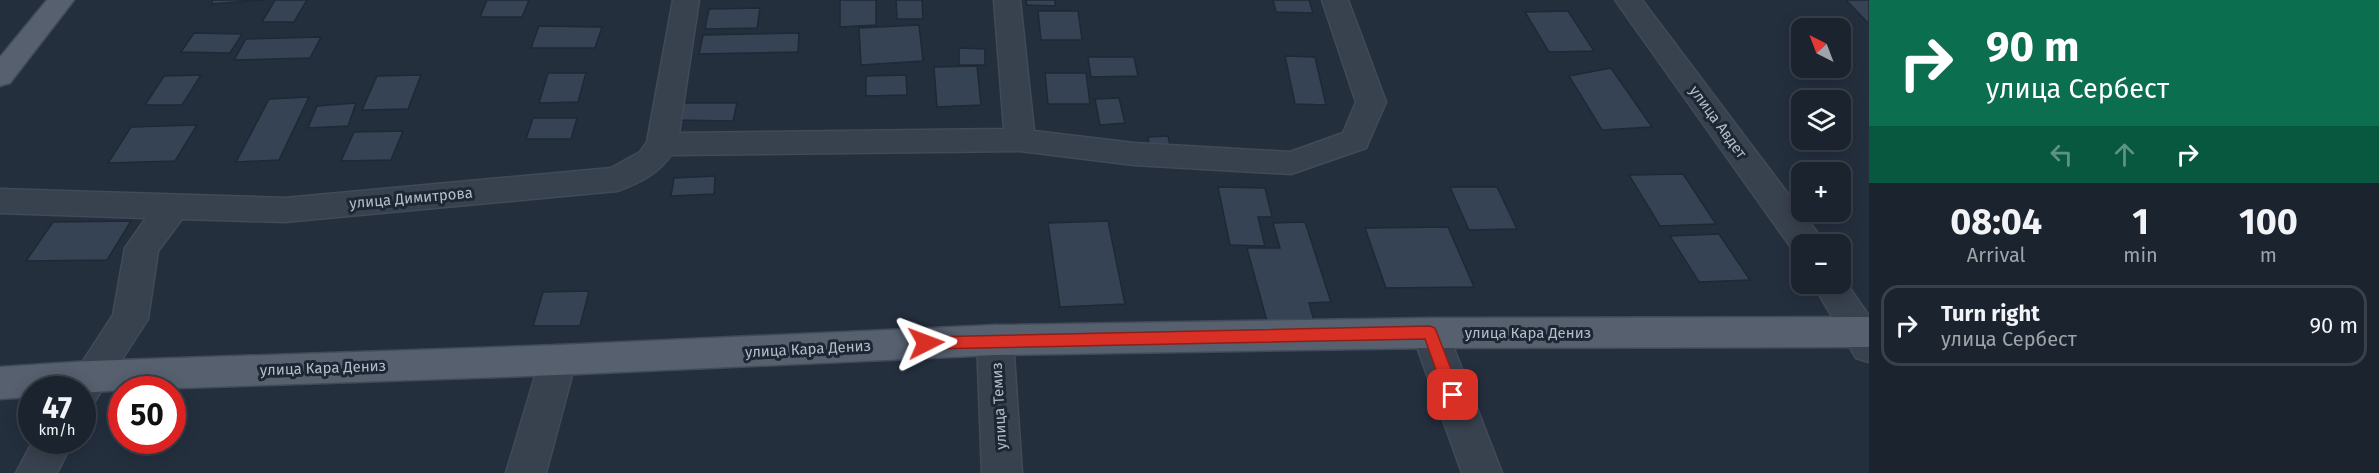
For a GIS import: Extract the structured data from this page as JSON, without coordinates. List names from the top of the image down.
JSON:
{
  "streets": {
    "main road": ["улица Кара Дениз"],
    "street": ["улица Авдет", "улица Димитрова", "улица Темиз"]
  },
  "crossings": [
    ["улица Кара Дениз", "улица Темиз"]
  ],
  "north": "top left",
  "page": {
    "turn": ["90 m", "улица Сербест"],
    "map_buttons": ["+", "−"],
    "eta": [
      "08:04",
      "Arrival",
      "1",
      "min",
      "100",
      "m"
    ],
    "list": [
      {
        "name": "Turn right",
        "note": "улица Сербест",
        "value": "90 m"
      }
    ],
    "speed": "47 km/h",
    "limit": "50"
  }
}
